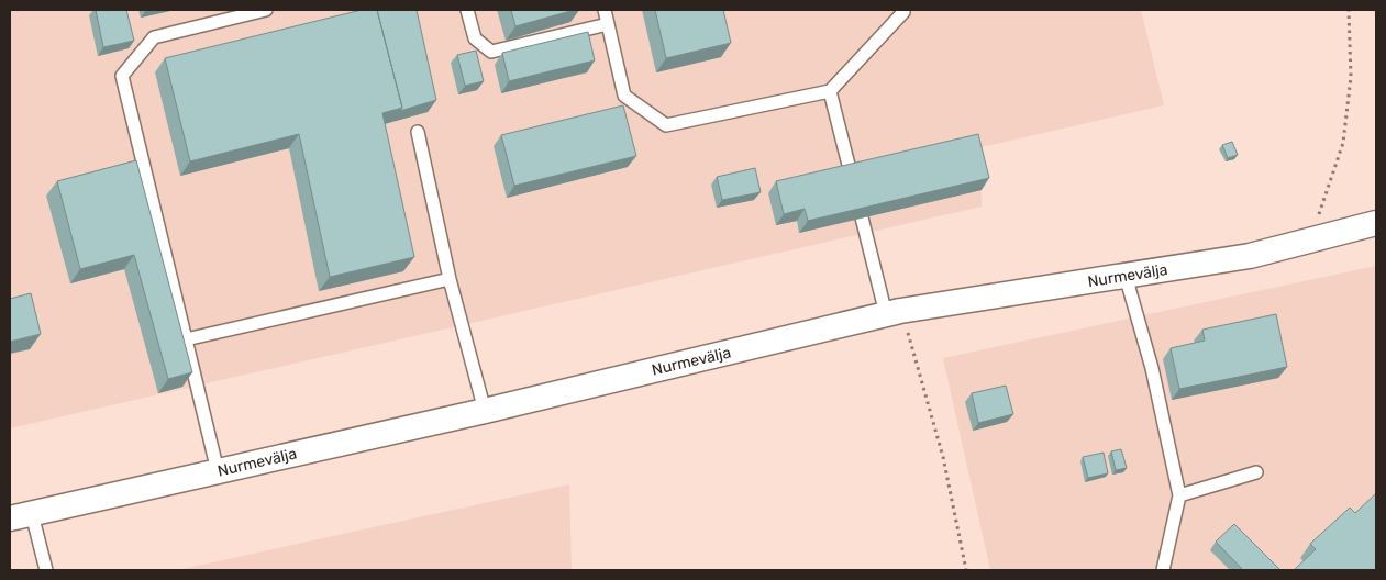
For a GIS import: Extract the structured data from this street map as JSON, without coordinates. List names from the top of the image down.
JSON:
{
  "streets": {
    "street": ["Nurmevälja"]
  }
}
